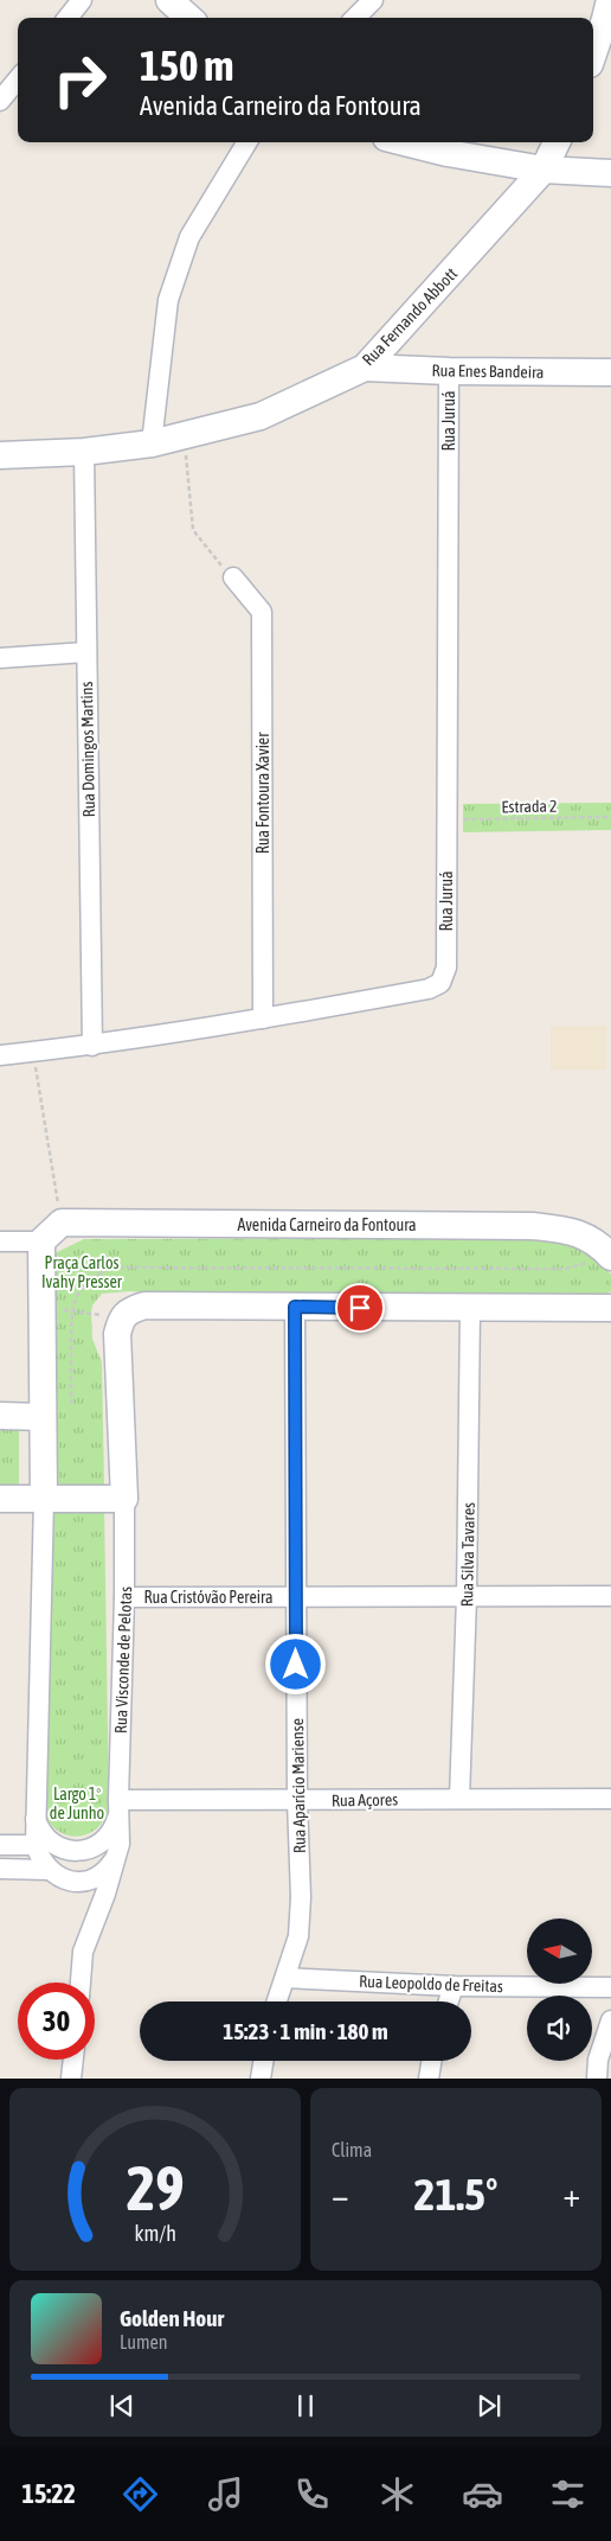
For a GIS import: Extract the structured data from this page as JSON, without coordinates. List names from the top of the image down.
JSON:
{
  "streets": {
    "main road": [
      "Rua Fernando Abbott",
      "Rua Enes Bandeira",
      "Avenida Carneiro da Fontoura",
      "Rua Visconde de Pelotas"
    ],
    "street": [
      "Rua Juruá",
      "Rua Domingos Martins",
      "Rua Fontoura Xavier",
      "Rua Silva Tavares",
      "Rua Cristóvão Pereira",
      "Rua Aparício Mariense",
      "Rua Açores",
      "Rua Leopoldo de Freitas"
    ],
    "path": ["Estrada 2"]
  },
  "crossings": [
    ["Rua Fernando Abbott", "Rua Enes Bandeira"],
    ["Rua Fernando Abbott", "Rua Domingos Martins"],
    ["Rua Enes Bandeira", "Rua Juruá"],
    ["Rua Juruá", "Rua Domingos Martins"],
    ["Rua Juruá", "Rua Fontoura Xavier"],
    ["Rua Juruá", "Estrada 2"],
    ["Rua Silva Tavares", "Rua Cristóvão Pereira"],
    ["Rua Silva Tavares", "Rua Açores"],
    ["Rua Cristóvão Pereira", "Rua Visconde de Pelotas"],
    ["Rua Cristóvão Pereira", "Rua Aparício Mariense"],
    ["Rua Visconde de Pelotas", "Rua Açores"],
    ["Rua Aparício Mariense", "Rua Açores"],
    ["Rua Aparício Mariense", "Rua Leopoldo de Freitas"]
  ],
  "parks": ["Praça Carlos Ivahy Presser", "Largo 1º de Junho"],
  "north": "left",
  "page": {
    "turn": ["150 m", "Avenida Carneiro da Fontoura"],
    "limit": "30",
    "trip": "15:23 · 1 min · 180 m",
    "tile": "Clima",
    "heat": ["−", "21.5°", "+"],
    "song": ["Golden Hour", "Lumen"],
    "tabs": "15:22",
    "gauge": ["29", "km/h"]
  }
}
